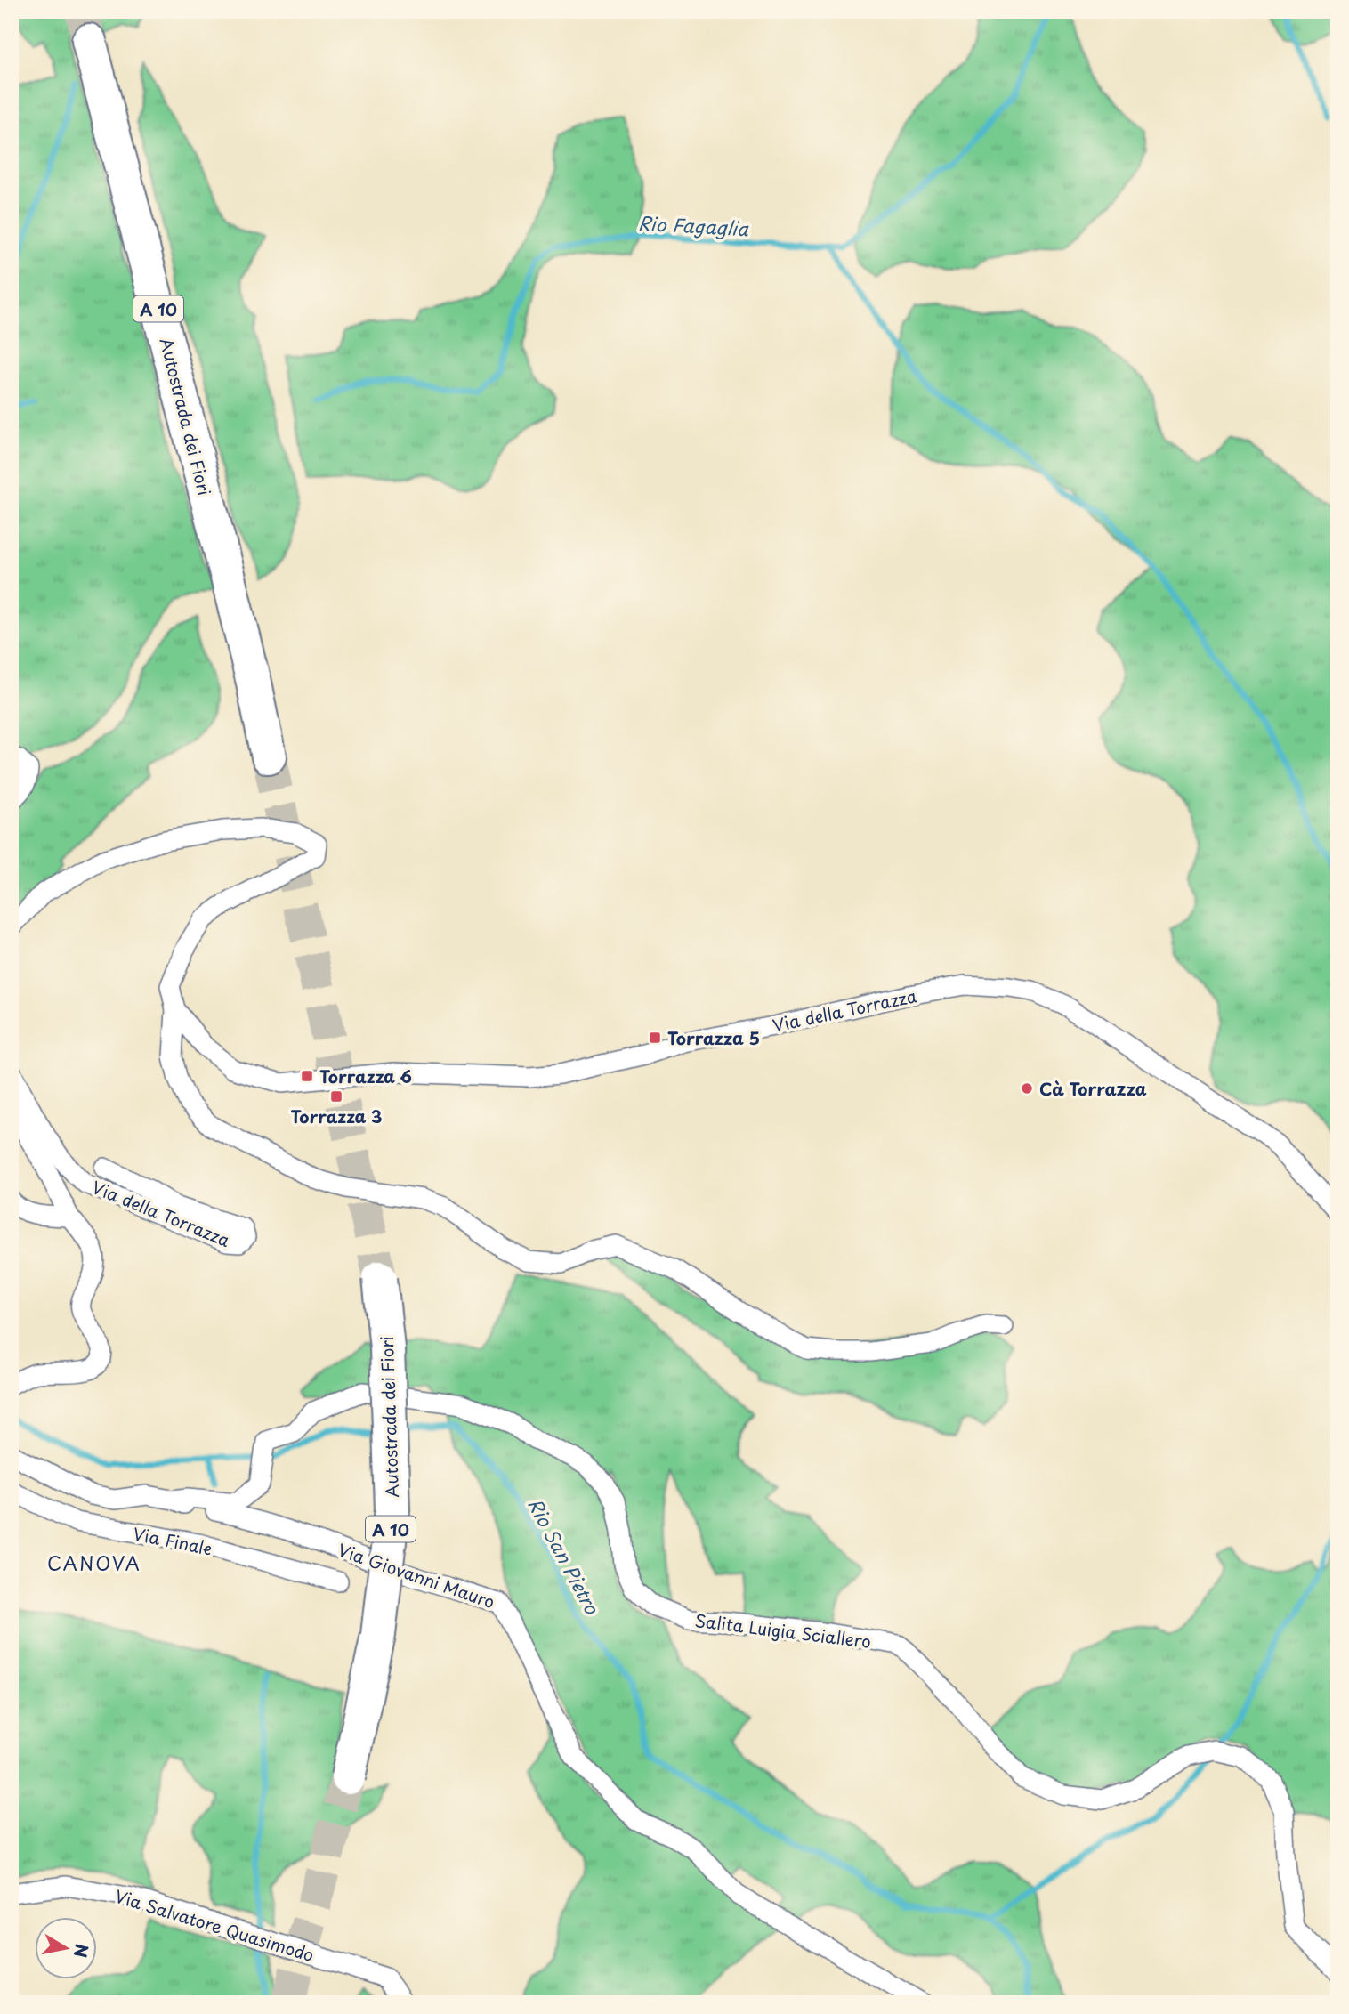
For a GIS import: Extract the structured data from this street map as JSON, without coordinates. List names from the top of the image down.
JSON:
{
  "streets": {
    "highway": ["A 10", "Autostrada dei Fiori"],
    "street": [
      "Via della Torrazza",
      "Via Finale",
      "Via Giovanni Mauro",
      "Salita Luigia Sciallero",
      "Via Salvatore Quasimodo"
    ]
  },
  "crossings": [
    ["Via Giovanni Mauro", "Salita Luigia Sciallero"]
  ],
  "districts": ["CANOVA"],
  "water": ["Rio Fagaglia", "Rio San Pietro"],
  "places": {
    "transit": ["Torrazza 5", "Torrazza 6", "Torrazza 3"],
    "other": ["Cà Torrazza"]
  },
  "north": "right"
}
